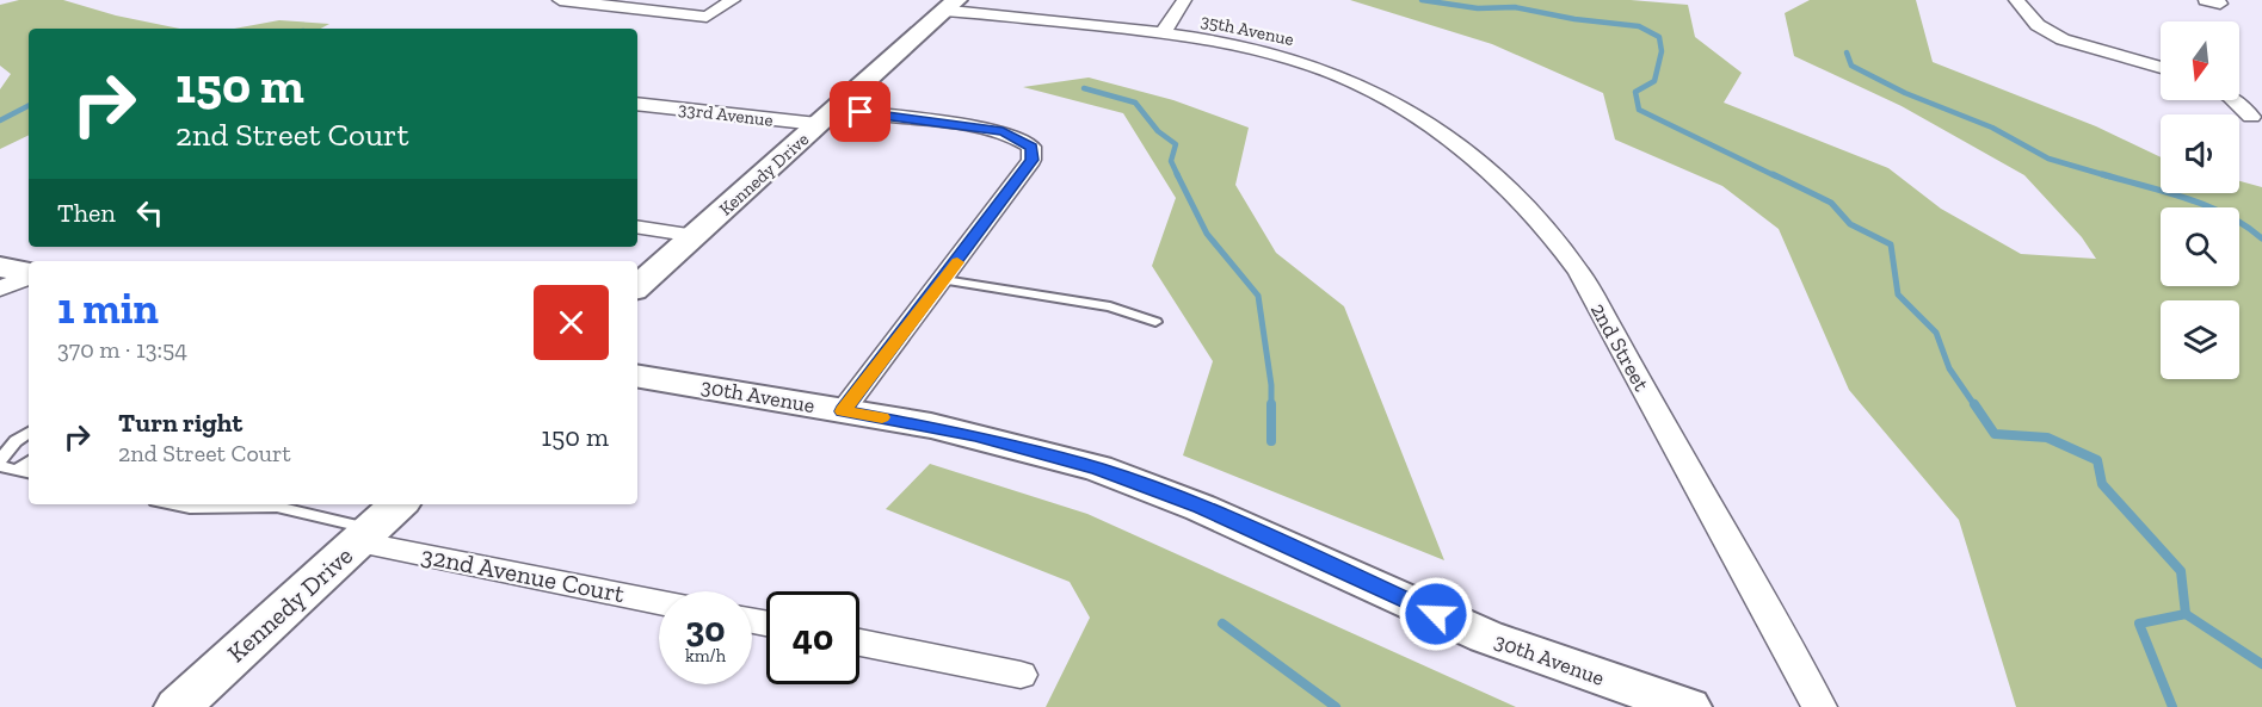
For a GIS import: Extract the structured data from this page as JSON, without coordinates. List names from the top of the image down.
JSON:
{
  "streets": {
    "street": [
      "35th Avenue",
      "33rd Avenue",
      "Kennedy Drive",
      "2nd Street",
      "30th Avenue",
      "32nd Avenue Court"
    ]
  },
  "crossings": [
    ["35th Avenue", "Kennedy Drive"],
    ["35th Avenue", "2nd Street"],
    ["33rd Avenue", "Kennedy Drive"],
    ["Kennedy Drive", "32nd Avenue Court"]
  ],
  "north": "bottom",
  "page": {
    "turn": ["150 m", "2nd Street Court"],
    "then": "Then",
    "heading": ["1 min", "370 m · 13:54"],
    "list": [
      {
        "name": "Turn right",
        "note": "2nd Street Court",
        "value": "150 m"
      }
    ],
    "speed": "30 km/h",
    "limit": "40"
  }
}
